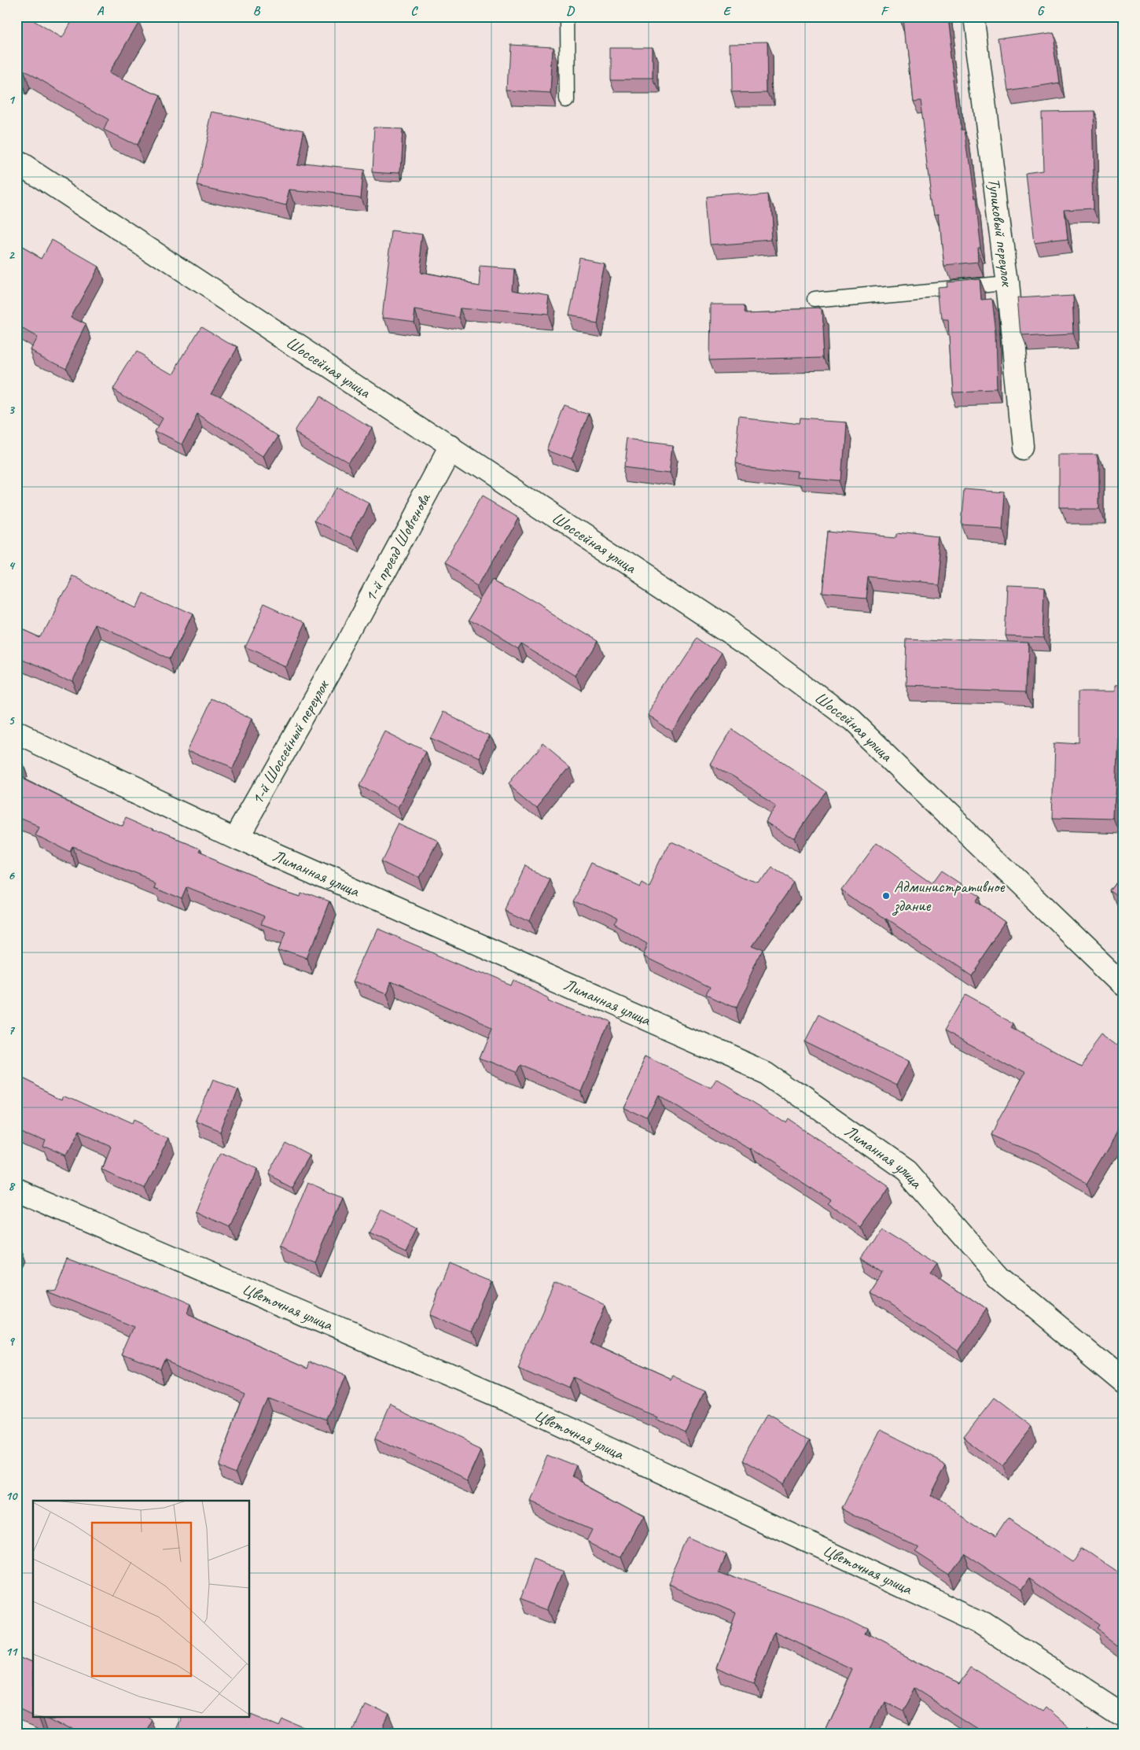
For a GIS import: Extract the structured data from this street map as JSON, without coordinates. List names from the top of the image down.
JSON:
{
  "streets": {
    "street": [
      "Тупиковый переулок",
      "Шоссейная улица",
      "1-й проезд Шовгенова",
      "1-й Шоссейный переулок",
      "Лиманная улица",
      "Цветочная улица"
    ]
  },
  "crossings": [
    ["Шоссейная улица", "1-й проезд Шовгенова"],
    ["1-й проезд Шовгенова", "1-й Шоссейный переулок"],
    ["1-й Шоссейный переулок", "Лиманная улица"]
  ],
  "places": ["Административное здание"],
  "grid": {
    "columns": [
      "A",
      "B",
      "C",
      "D",
      "E",
      "F",
      "G"
    ],
    "rows": [
      "1",
      "2",
      "3",
      "4",
      "5",
      "6",
      "7",
      "8",
      "9",
      "10",
      "11"
    ]
  }
}
